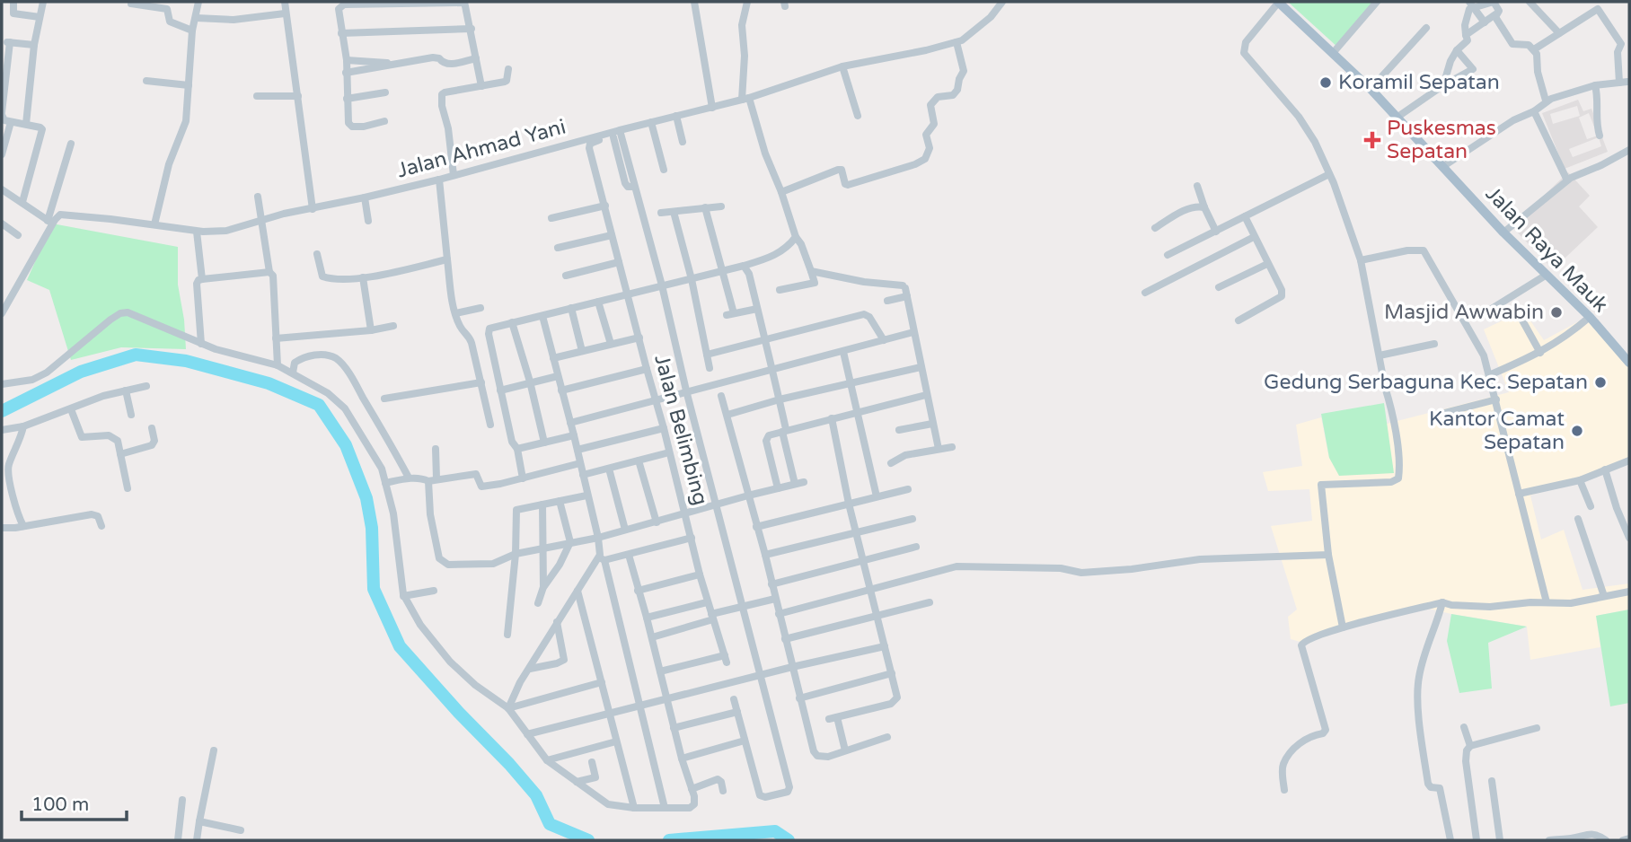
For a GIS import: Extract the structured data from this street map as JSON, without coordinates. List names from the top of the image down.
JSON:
{
  "streets": {
    "main road": ["Jalan Raya Mauk"],
    "street": ["Jalan Ahmad Yani", "Jalan Belimbing"]
  },
  "crossings": [
    ["Jalan Ahmad Yani", "Jalan Belimbing"]
  ],
  "places": {
    "other": [
      "Koramil Sepatan",
      "Masjid Awwabin",
      "Gedung Serbaguna Kec. Sepatan",
      "Kantor Camat Sepatan"
    ],
    "health": ["Puskesmas Sepatan"]
  },
  "scale_bar": "100 m"
}
